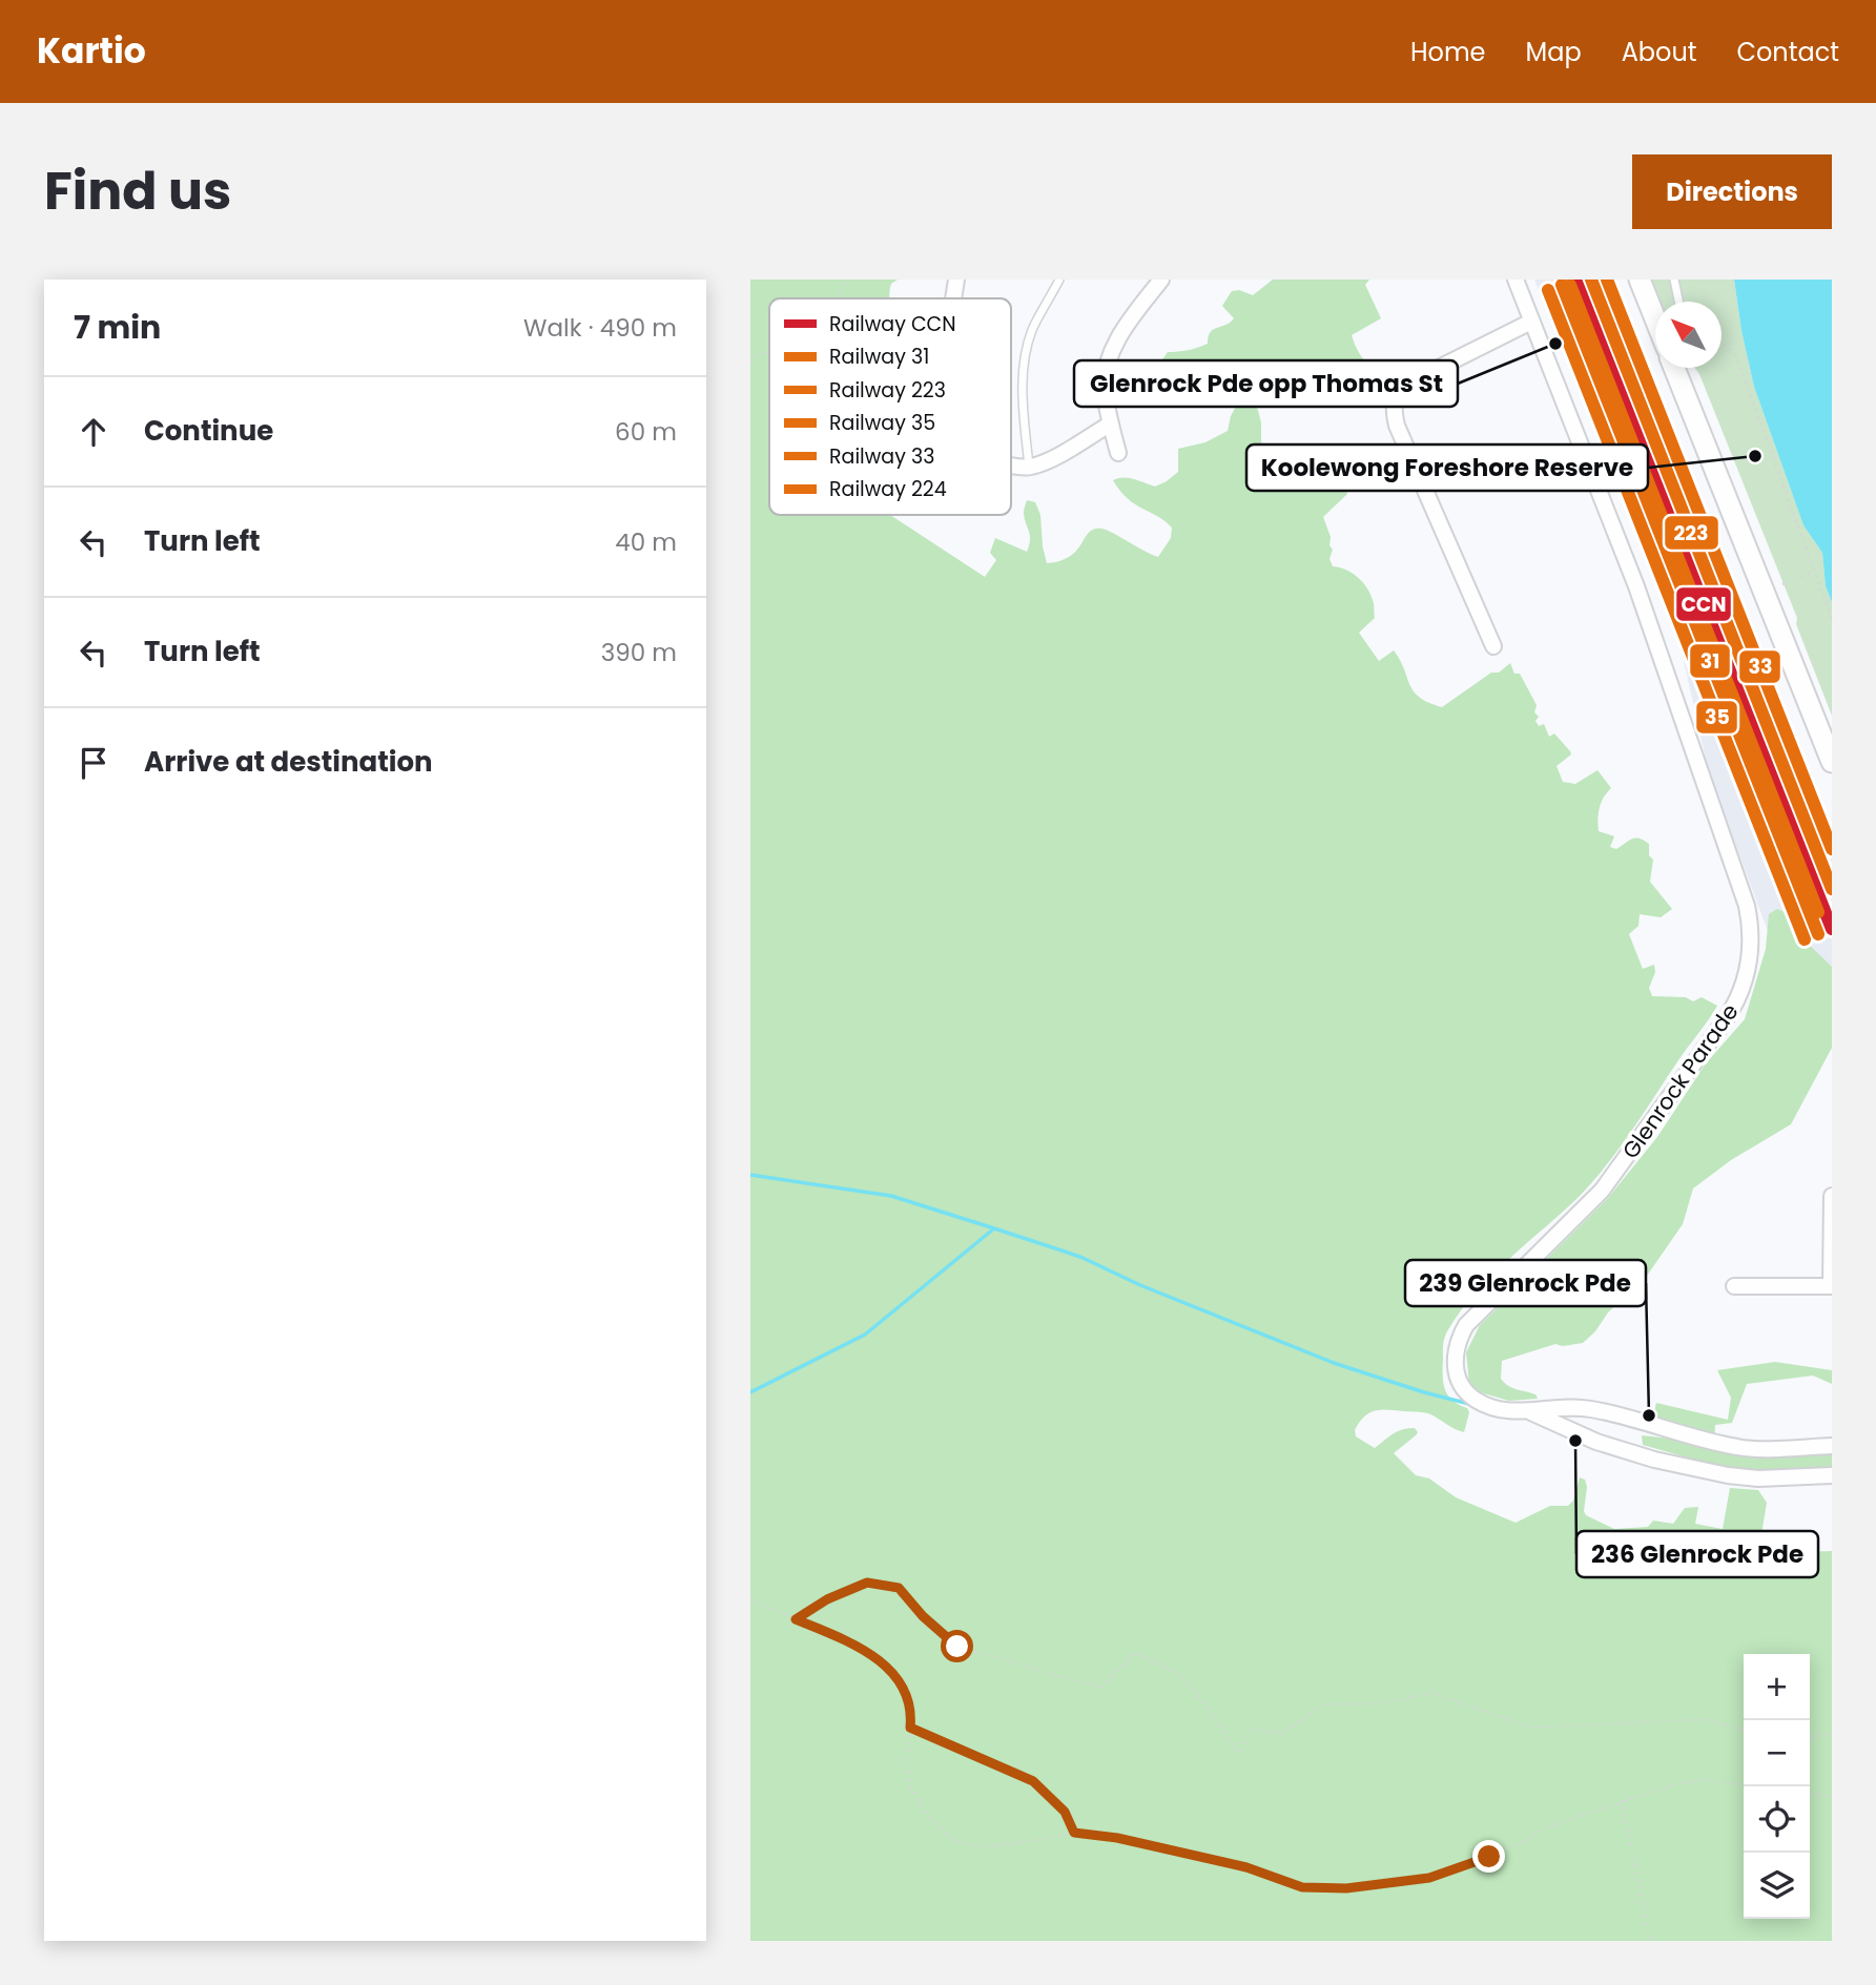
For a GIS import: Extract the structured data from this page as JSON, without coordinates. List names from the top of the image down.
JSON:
{
  "streets": {
    "street": ["Glenrock Parade"]
  },
  "places": [
    "Glenrock Pde opp Thomas St",
    "Koolewong Foreshore Reserve",
    "239 Glenrock Pde",
    "236 Glenrock Pde"
  ],
  "lines": [
    "rail line CCN",
    "rail line 223",
    "rail line 33",
    "rail line 31",
    "rail line 224",
    "rail line 35"
  ],
  "legend": [
    "Railway CCN",
    "Railway 31",
    "Railway 223",
    "Railway 35",
    "Railway 33",
    "Railway 224"
  ],
  "north": "top left",
  "page": {
    "header": "Kartio",
    "nav": [
      "Home",
      "Map",
      "About",
      "Contact"
    ],
    "title": "Find us",
    "buttons": "Directions",
    "heading": ["7 min", "Walk · 490 m"],
    "list": [
      ["Continue", "60 m"],
      ["Turn left", "40 m"],
      ["Turn left", "390 m"],
      "Arrive at destination"
    ],
    "map_buttons": ["+", "−"]
  }
}
